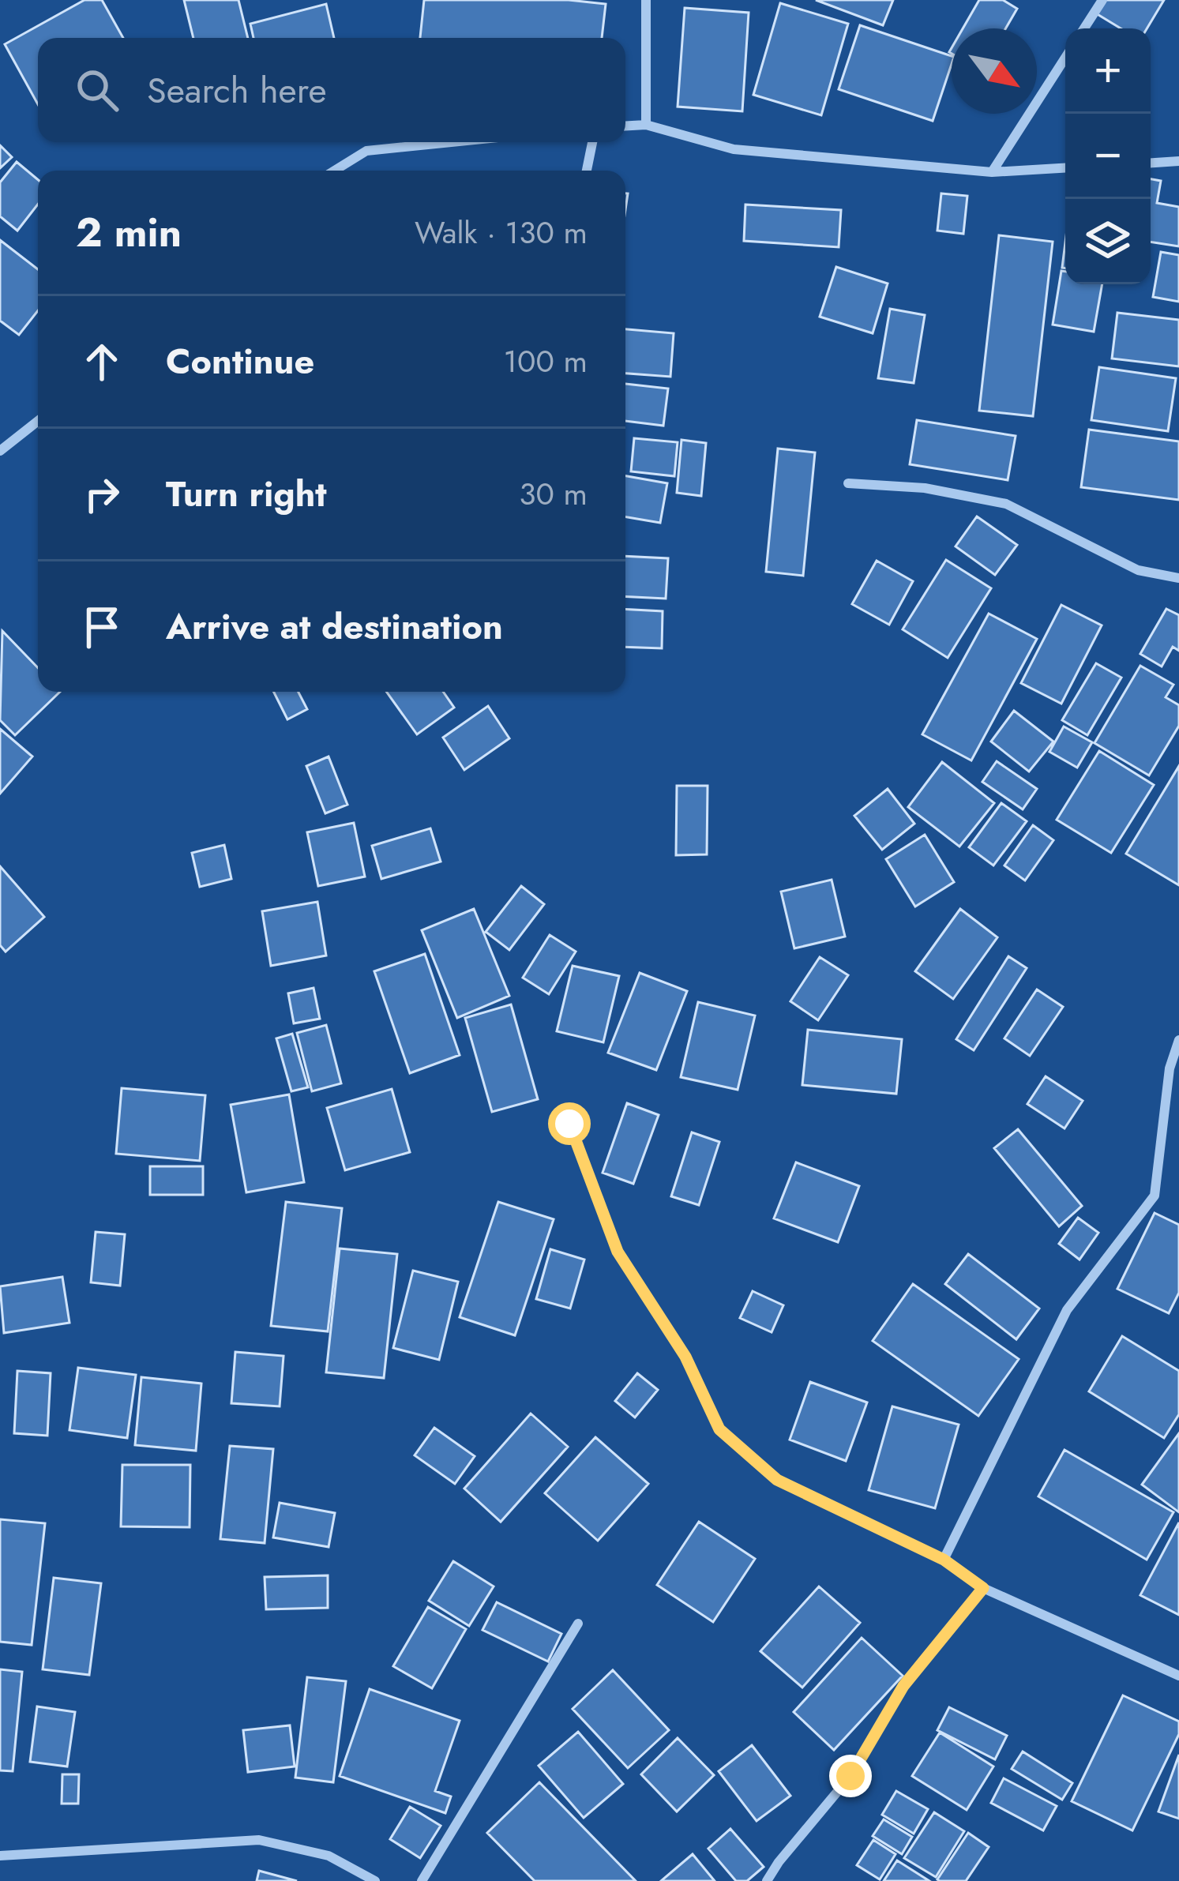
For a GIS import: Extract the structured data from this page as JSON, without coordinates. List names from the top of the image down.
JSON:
{
  "north": "bottom right",
  "page": {
    "map_buttons": ["+", "−"],
    "search": "Search here",
    "heading": ["2 min", "Walk · 130 m"],
    "list": [
      ["Continue", "100 m"],
      ["Turn right", "30 m"],
      "Arrive at destination"
    ]
  }
}
